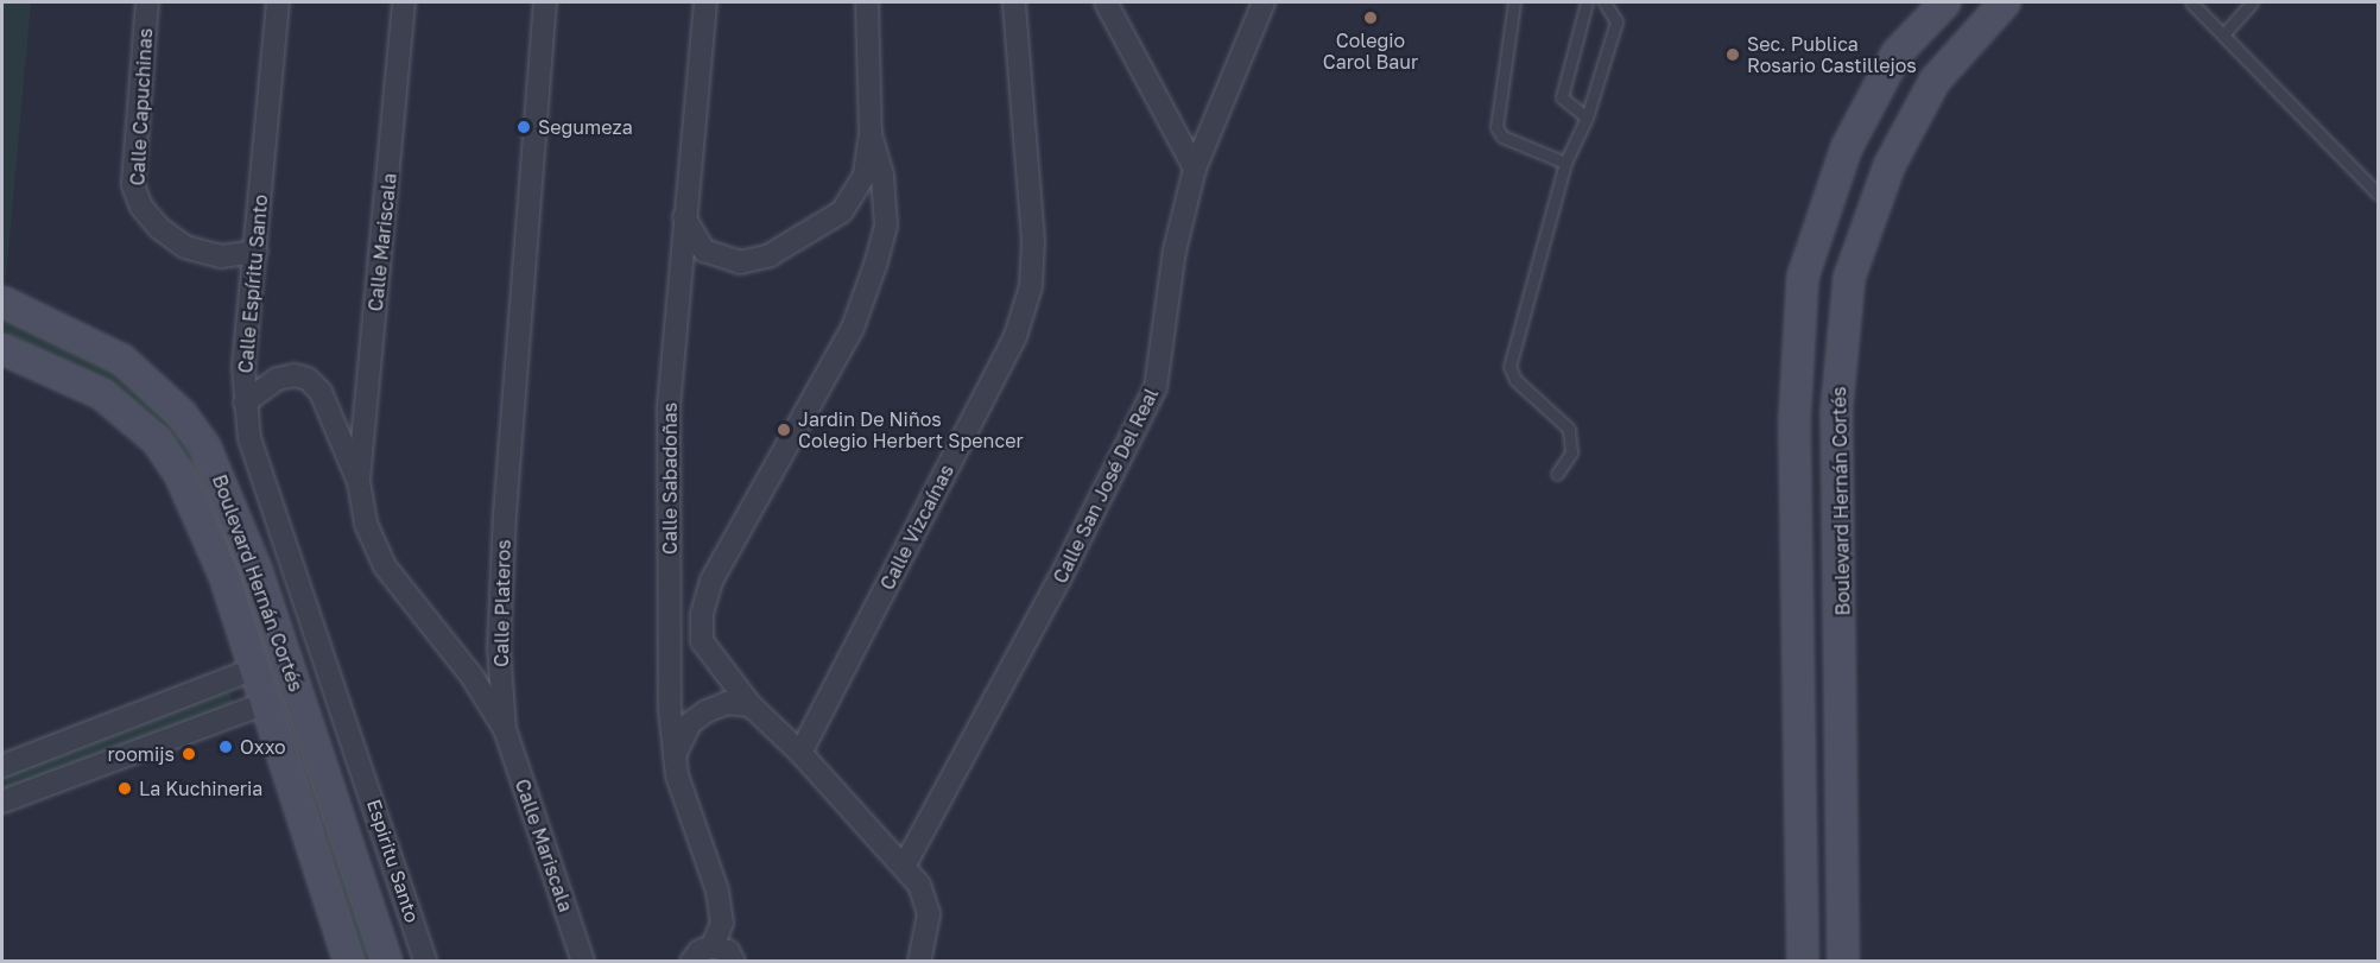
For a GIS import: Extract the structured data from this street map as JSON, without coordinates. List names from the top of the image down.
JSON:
{
  "streets": {
    "main road": ["Boulevard Hernán Cortés"],
    "street": [
      "Calle Capuchinas",
      "Calle Mariscala",
      "Calle Espíritu Santo",
      "Calle Sabadoñas",
      "Calle San José Del Real",
      "Calle Vizcaínas",
      "Calle Plateros",
      "Espiritu Santo"
    ]
  },
  "crossings": [
    ["Calle Capuchinas", "Calle Espíritu Santo"],
    ["Calle Mariscala", "Calle Plateros"],
    ["Calle Espíritu Santo", "Calle Plateros"],
    ["Calle Espíritu Santo", "Espiritu Santo"]
  ],
  "places": [
    "Colegio Carol Baur",
    "Sec. Publica Rosario Castillejos",
    "Segumeza",
    "Jardin De Niños Colegio Herbert Spencer",
    "Oxxo",
    "roomijs",
    "La Kuchineria"
  ]
}
